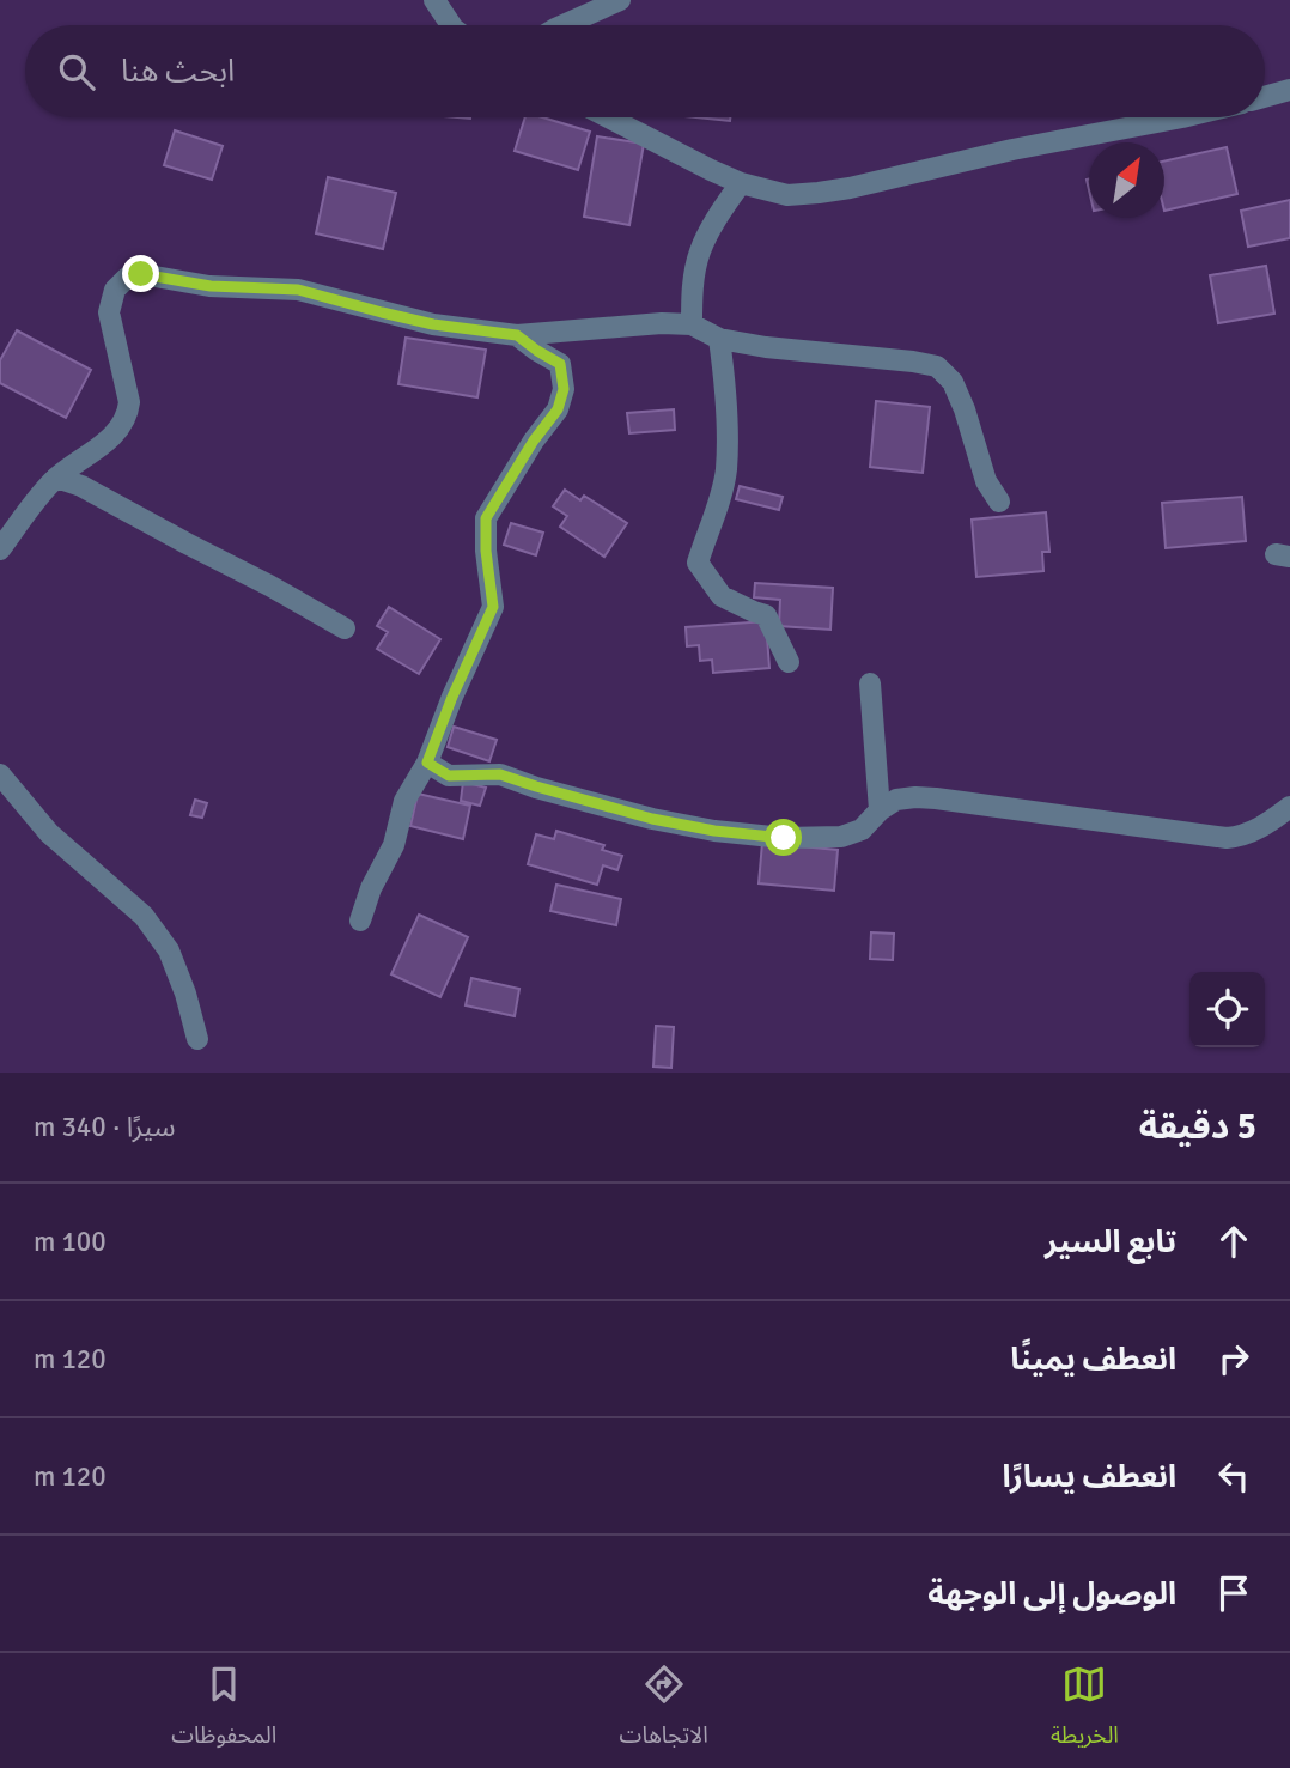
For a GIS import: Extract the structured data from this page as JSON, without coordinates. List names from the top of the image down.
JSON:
{
  "north": "top right",
  "page": {
    "search": "ابحث هنا",
    "heading": ["5 دقيقة", "سيرًا · 340 m"],
    "list": [
      ["تابع السير", "100 m"],
      ["انعطف يمينًا", "120 m"],
      ["انعطف يسارًا", "120 m"],
      "الوصول إلى الوجهة"
    ],
    "nav": ["الخريطة", "الاتجاهات", "المحفوظات"]
  }
}
